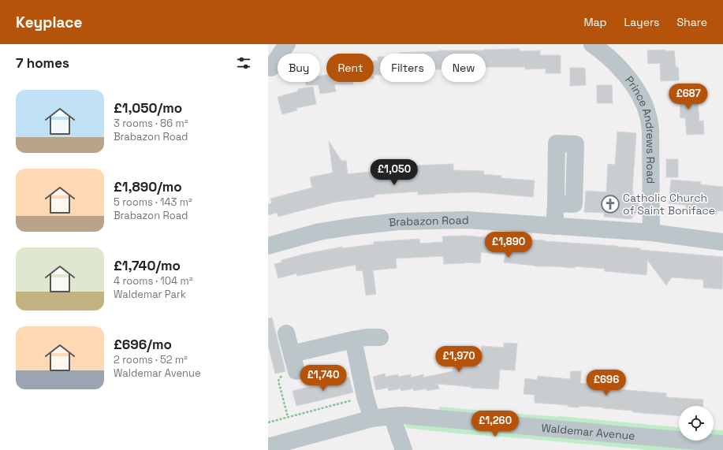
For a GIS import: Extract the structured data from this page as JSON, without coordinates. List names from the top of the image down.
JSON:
{
  "streets": {
    "street": ["Prince Andrews Road", "Brabazon Road", "Waldemar Avenue"]
  },
  "crossings": [
    ["Prince Andrews Road", "Brabazon Road"]
  ],
  "places": {
    "church": ["Catholic Church of Saint Boniface"]
  },
  "page": {
    "header": "Keyplace",
    "nav": ["Map", "Layers", "Share"],
    "heading": "7 homes",
    "chip": [
      "Buy",
      "Rent",
      "Filters",
      "New"
    ],
    "list": [
      {
        "name": "£1,050/mo",
        "note": "3 rooms · 86 m² · Brabazon Road"
      },
      {
        "name": "£1,890/mo",
        "note": "5 rooms · 143 m² · Brabazon Road"
      },
      {
        "name": "£1,740/mo",
        "note": "4 rooms · 104 m² · Waldemar Park"
      },
      {
        "name": "£696/mo",
        "note": "2 rooms · 52 m² · Waldemar Avenue"
      }
    ],
    "price": [
      "£687",
      "£1,050",
      "£1,890",
      "£1,970",
      "£1,740",
      "£696",
      "£1,260"
    ]
  }
}
